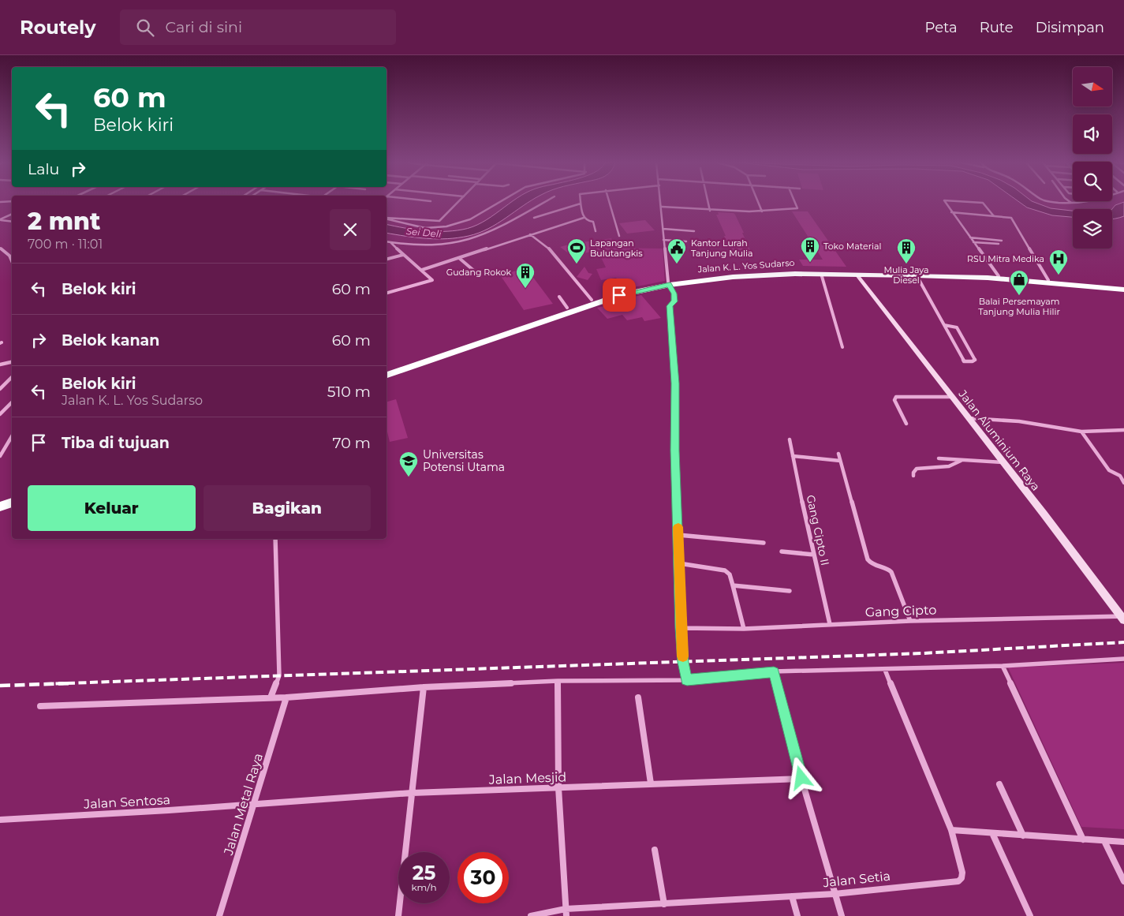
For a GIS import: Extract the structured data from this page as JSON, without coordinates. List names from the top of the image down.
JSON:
{
  "streets": {
    "highway": ["Jalan K. L. Yos Sudarso"],
    "main road": ["Jalan Aluminium Raya"],
    "street": [
      "Gang Cipto II",
      "Gang Cipto",
      "Jalan Mesjid",
      "Jalan Sentosa",
      "Jalan Metal Raya",
      "Jalan Setia"
    ]
  },
  "crossings": [
    ["Jalan K. L. Yos Sudarso", "Jalan Aluminium Raya"],
    ["Jalan Aluminium Raya", "Gang Cipto"],
    ["Gang Cipto II", "Gang Cipto"],
    ["Jalan Mesjid", "Jalan Sentosa"],
    ["Jalan Mesjid", "Jalan Metal Raya"],
    ["Jalan Sentosa", "Jalan Metal Raya"]
  ],
  "water": ["Sei Deli"],
  "places": {
    "building": ["Toko Material", "Mulia Jaya Diesel", "Gudang Rokok"],
    "sports": ["Lapangan Bulutangkis"],
    "public building": ["Kantor Lurah Tanjung Mulia"],
    "hospital": ["RSU Mitra Medika"],
    "shop": ["Balai Persemayam Tanjung Mulia Hilir"],
    "school or university": ["Universitas Potensi Utama"]
  },
  "north": "right",
  "page": {
    "header": "Routely",
    "search": "Cari di sini",
    "nav": ["Peta", "Rute", "Disimpan"],
    "turn": ["60 m", "Belok kiri"],
    "then": "Lalu",
    "heading": ["2 mnt", "700 m · 11:01"],
    "list": [
      {
        "name": "Belok kiri",
        "value": "60 m"
      },
      {
        "name": "Belok kanan",
        "value": "60 m"
      },
      {
        "name": "Belok kiri",
        "note": "Jalan K. L. Yos Sudarso",
        "value": "510 m"
      },
      {
        "name": "Tiba di tujuan",
        "value": "70 m"
      }
    ],
    "buttons": ["Keluar", "Bagikan"],
    "speed": "25 km/h",
    "limit": "30"
  }
}
